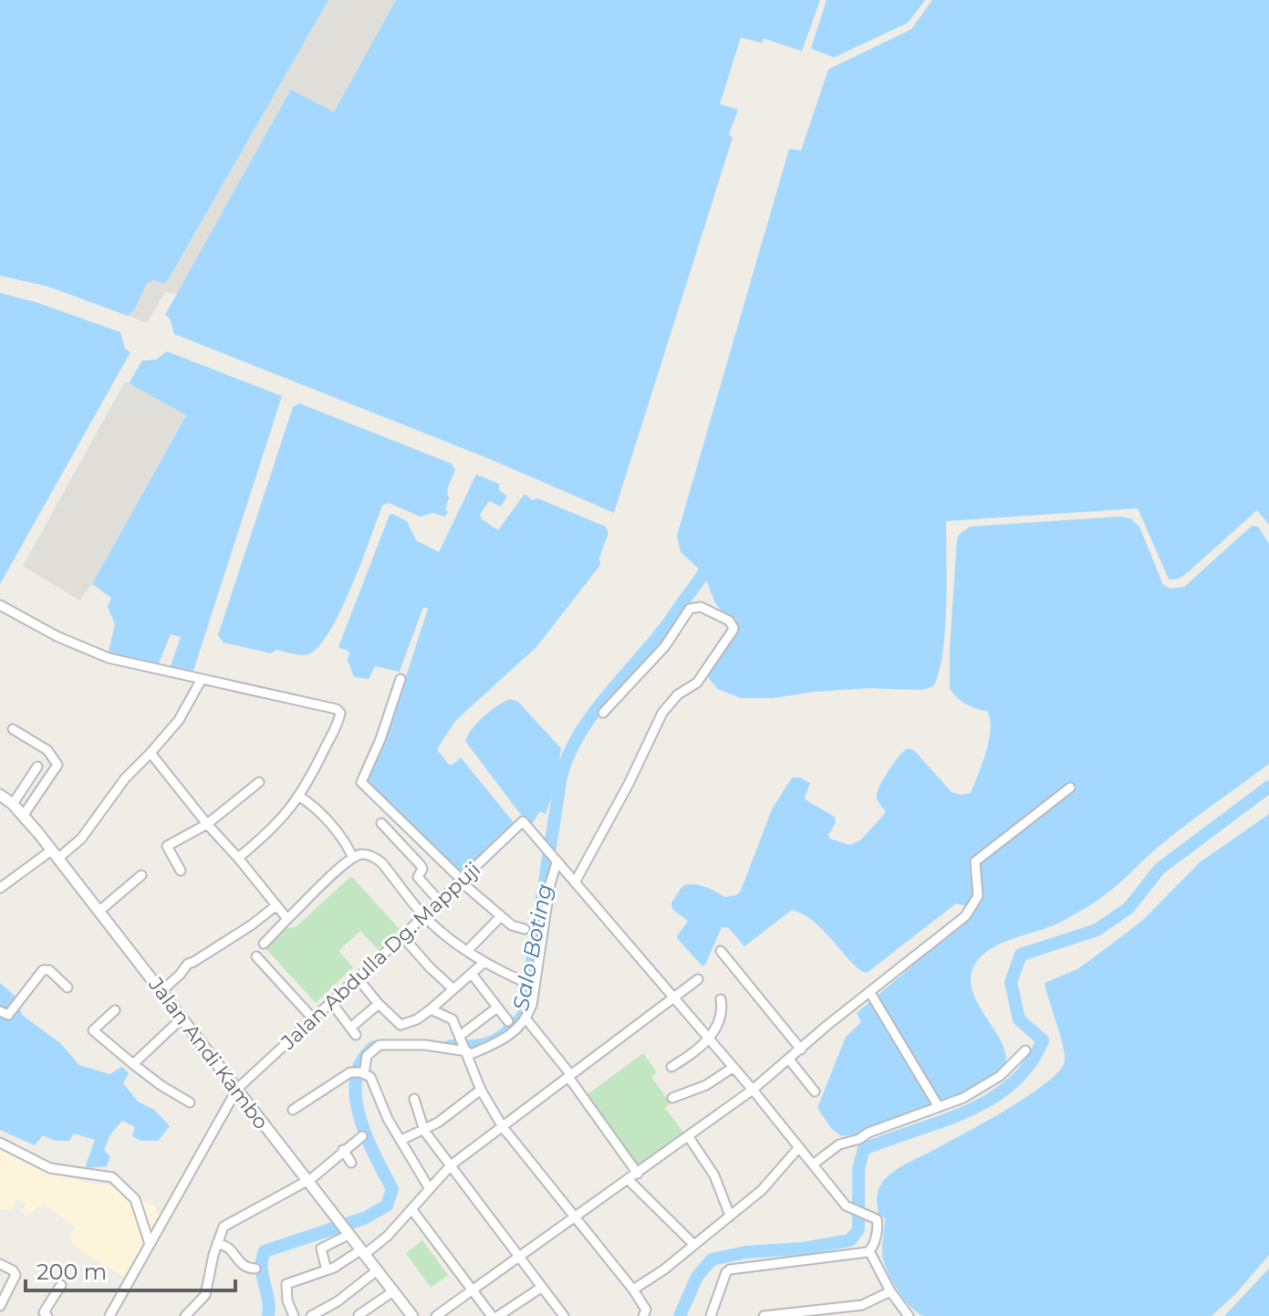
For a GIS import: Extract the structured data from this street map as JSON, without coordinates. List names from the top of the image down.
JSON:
{
  "streets": {
    "street": ["Jalan Abdulla Dg. Mappuji", "Jalan Andi Kambo"]
  },
  "crossings": [
    ["Jalan Abdulla Dg. Mappuji", "Jalan Andi Kambo"]
  ],
  "water": ["Salo Boting"],
  "scale_bar": "200 m"
}
